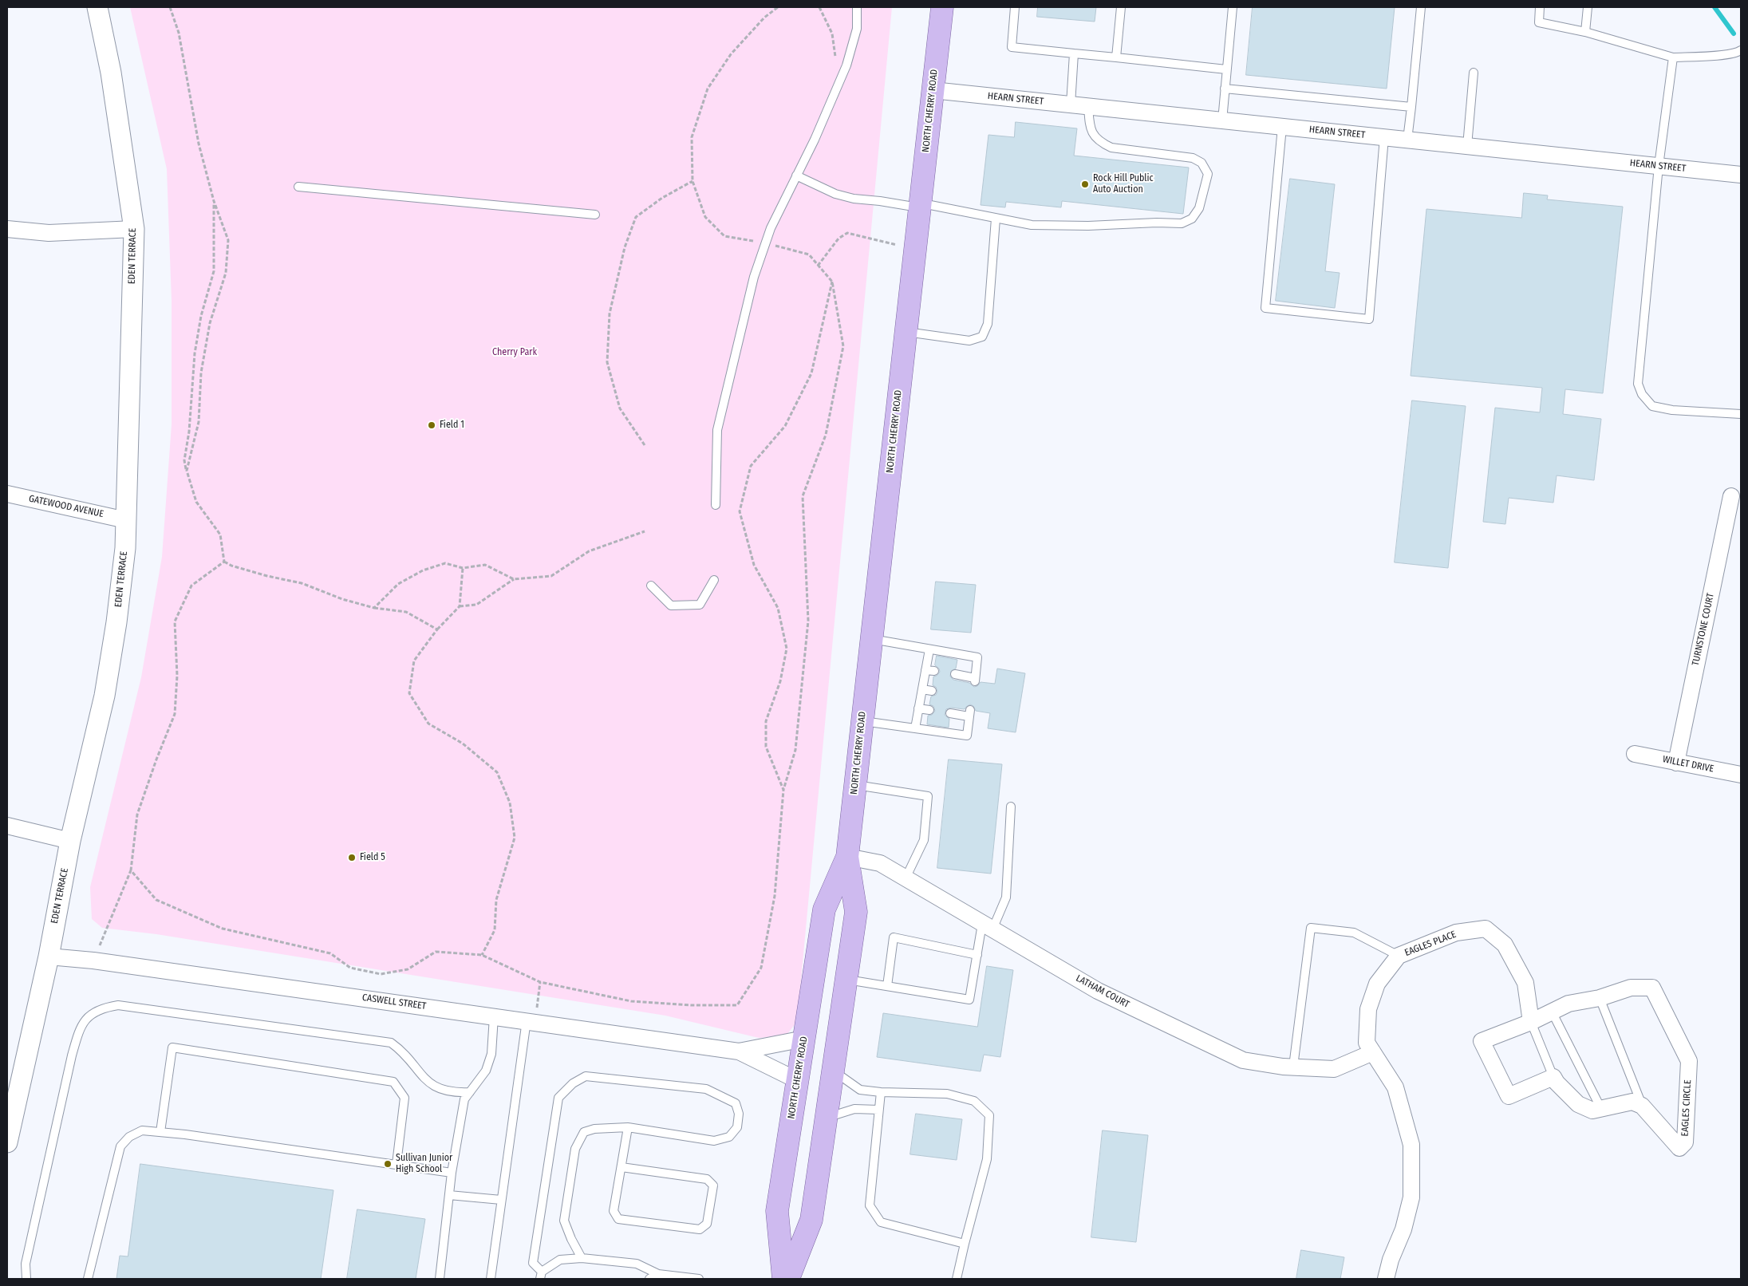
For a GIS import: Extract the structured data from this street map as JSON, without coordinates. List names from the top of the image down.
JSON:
{
  "streets": {
    "main road": ["NORTH CHERRY ROAD"],
    "street": [
      "HEARN STREET",
      "EDEN TERRACE",
      "GATEWOOD AVENUE",
      "TURNSTONE COURT",
      "WILLET DRIVE",
      "EAGLES PLACE",
      "LATHAM COURT",
      "CASWELL STREET",
      "EAGLES CIRCLE"
    ]
  },
  "crossings": [
    ["HEARN STREET", "NORTH CHERRY ROAD"],
    ["NORTH CHERRY ROAD", "LATHAM COURT"],
    ["NORTH CHERRY ROAD", "CASWELL STREET"],
    ["EDEN TERRACE", "GATEWOOD AVENUE"],
    ["EDEN TERRACE", "CASWELL STREET"],
    ["TURNSTONE COURT", "WILLET DRIVE"],
    ["EAGLES PLACE", "LATHAM COURT"],
    ["EAGLES PLACE", "EAGLES CIRCLE"]
  ],
  "parks": ["Cherry Park"],
  "places": [
    "Rock Hill Public Auto Auction",
    "Field 1",
    "Field 5",
    "Sullivan Junior High School"
  ]
}
